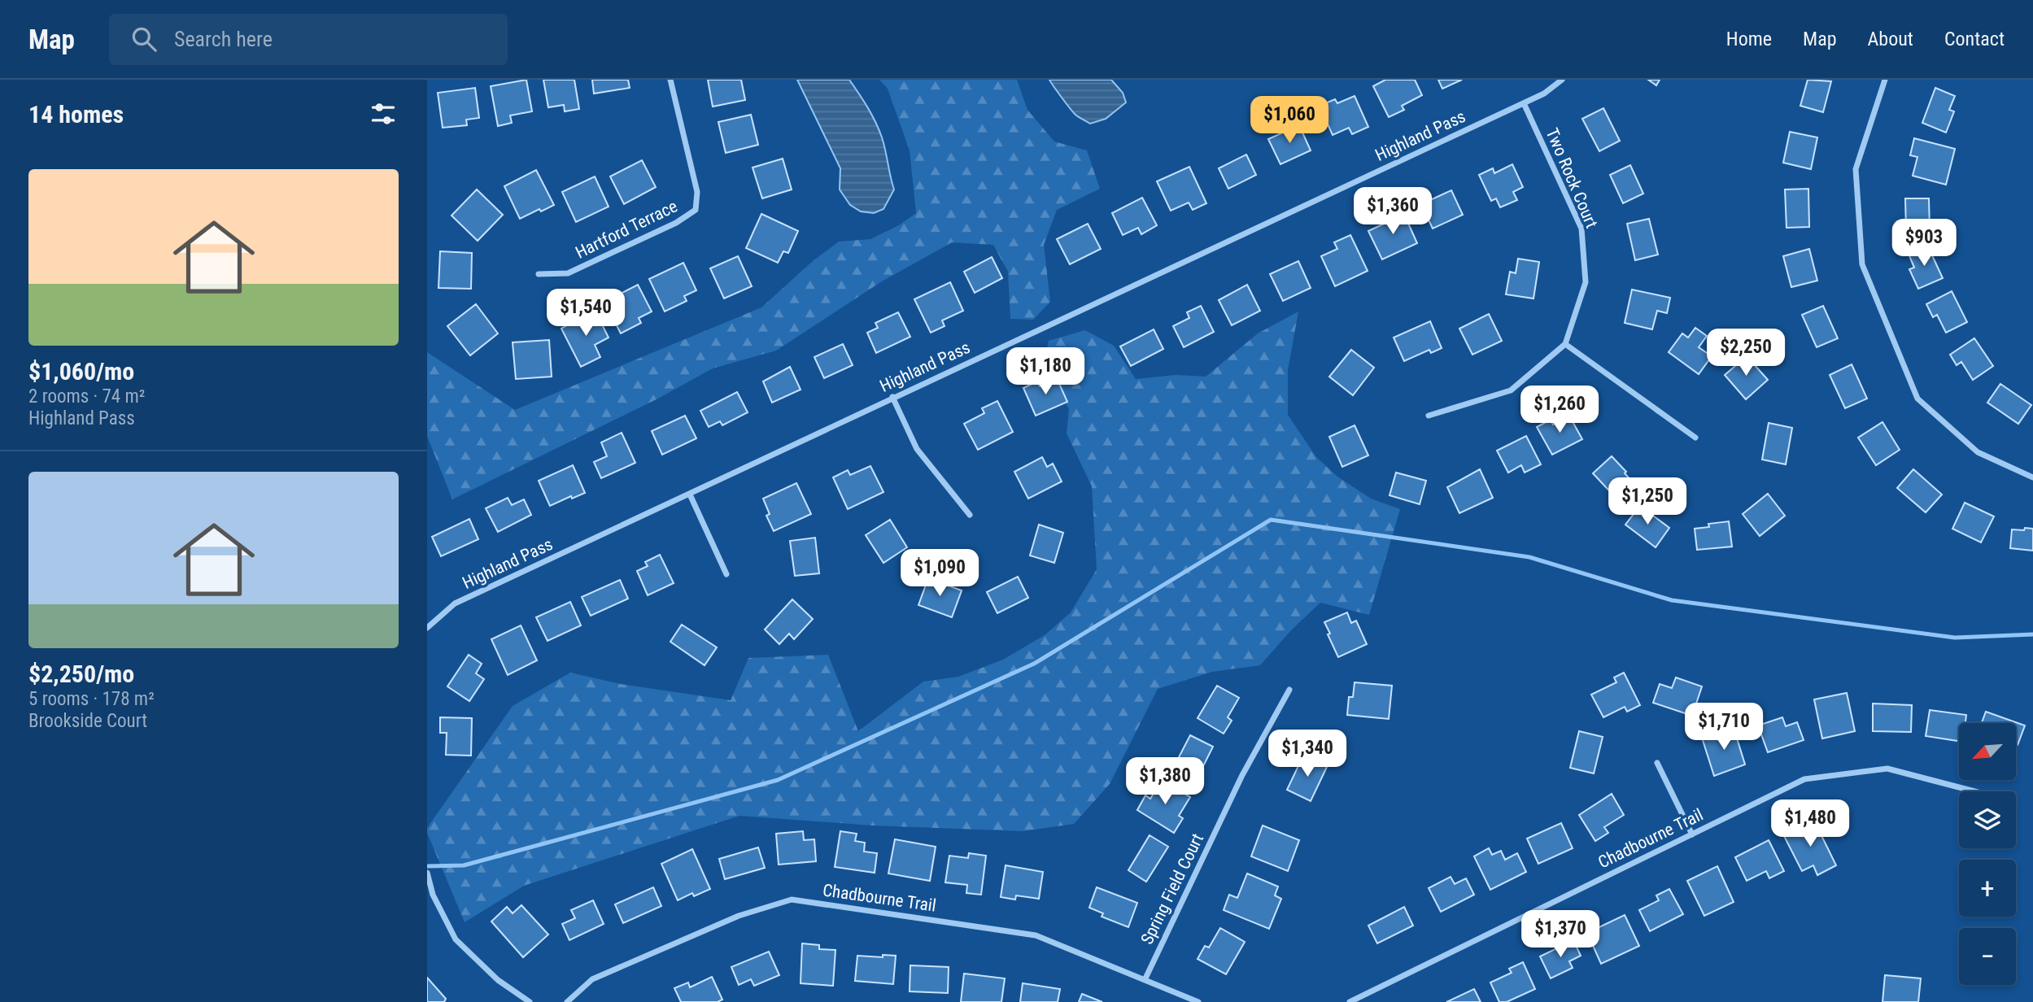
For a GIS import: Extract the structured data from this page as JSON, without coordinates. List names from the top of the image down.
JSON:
{
  "streets": {
    "street": [
      "Highland Pass",
      "Two Rock Court",
      "Hartford Terrace",
      "Chadbourne Trail",
      "Spring Field Court"
    ]
  },
  "crossings": [
    ["Highland Pass", "Two Rock Court"],
    ["Chadbourne Trail", "Spring Field Court"]
  ],
  "north": "bottom left",
  "page": {
    "header": "Map",
    "search": "Search here",
    "nav": [
      "Home",
      "Map",
      "About",
      "Contact"
    ],
    "heading": "14 homes",
    "price": [
      "$1,060",
      "$1,360",
      "$903",
      "$1,540",
      "$2,250",
      "$1,180",
      "$1,260",
      "$1,250",
      "$1,090",
      "$1,710",
      "$1,340",
      "$1,380",
      "$1,480",
      "$1,370"
    ],
    "list": [
      {
        "name": "$1,060/mo",
        "note": "2 rooms · 74 m² · Highland Pass"
      },
      {
        "name": "$2,250/mo",
        "note": "5 rooms · 178 m² · Brookside Court"
      }
    ],
    "map_buttons": ["+", "−"]
  }
}
